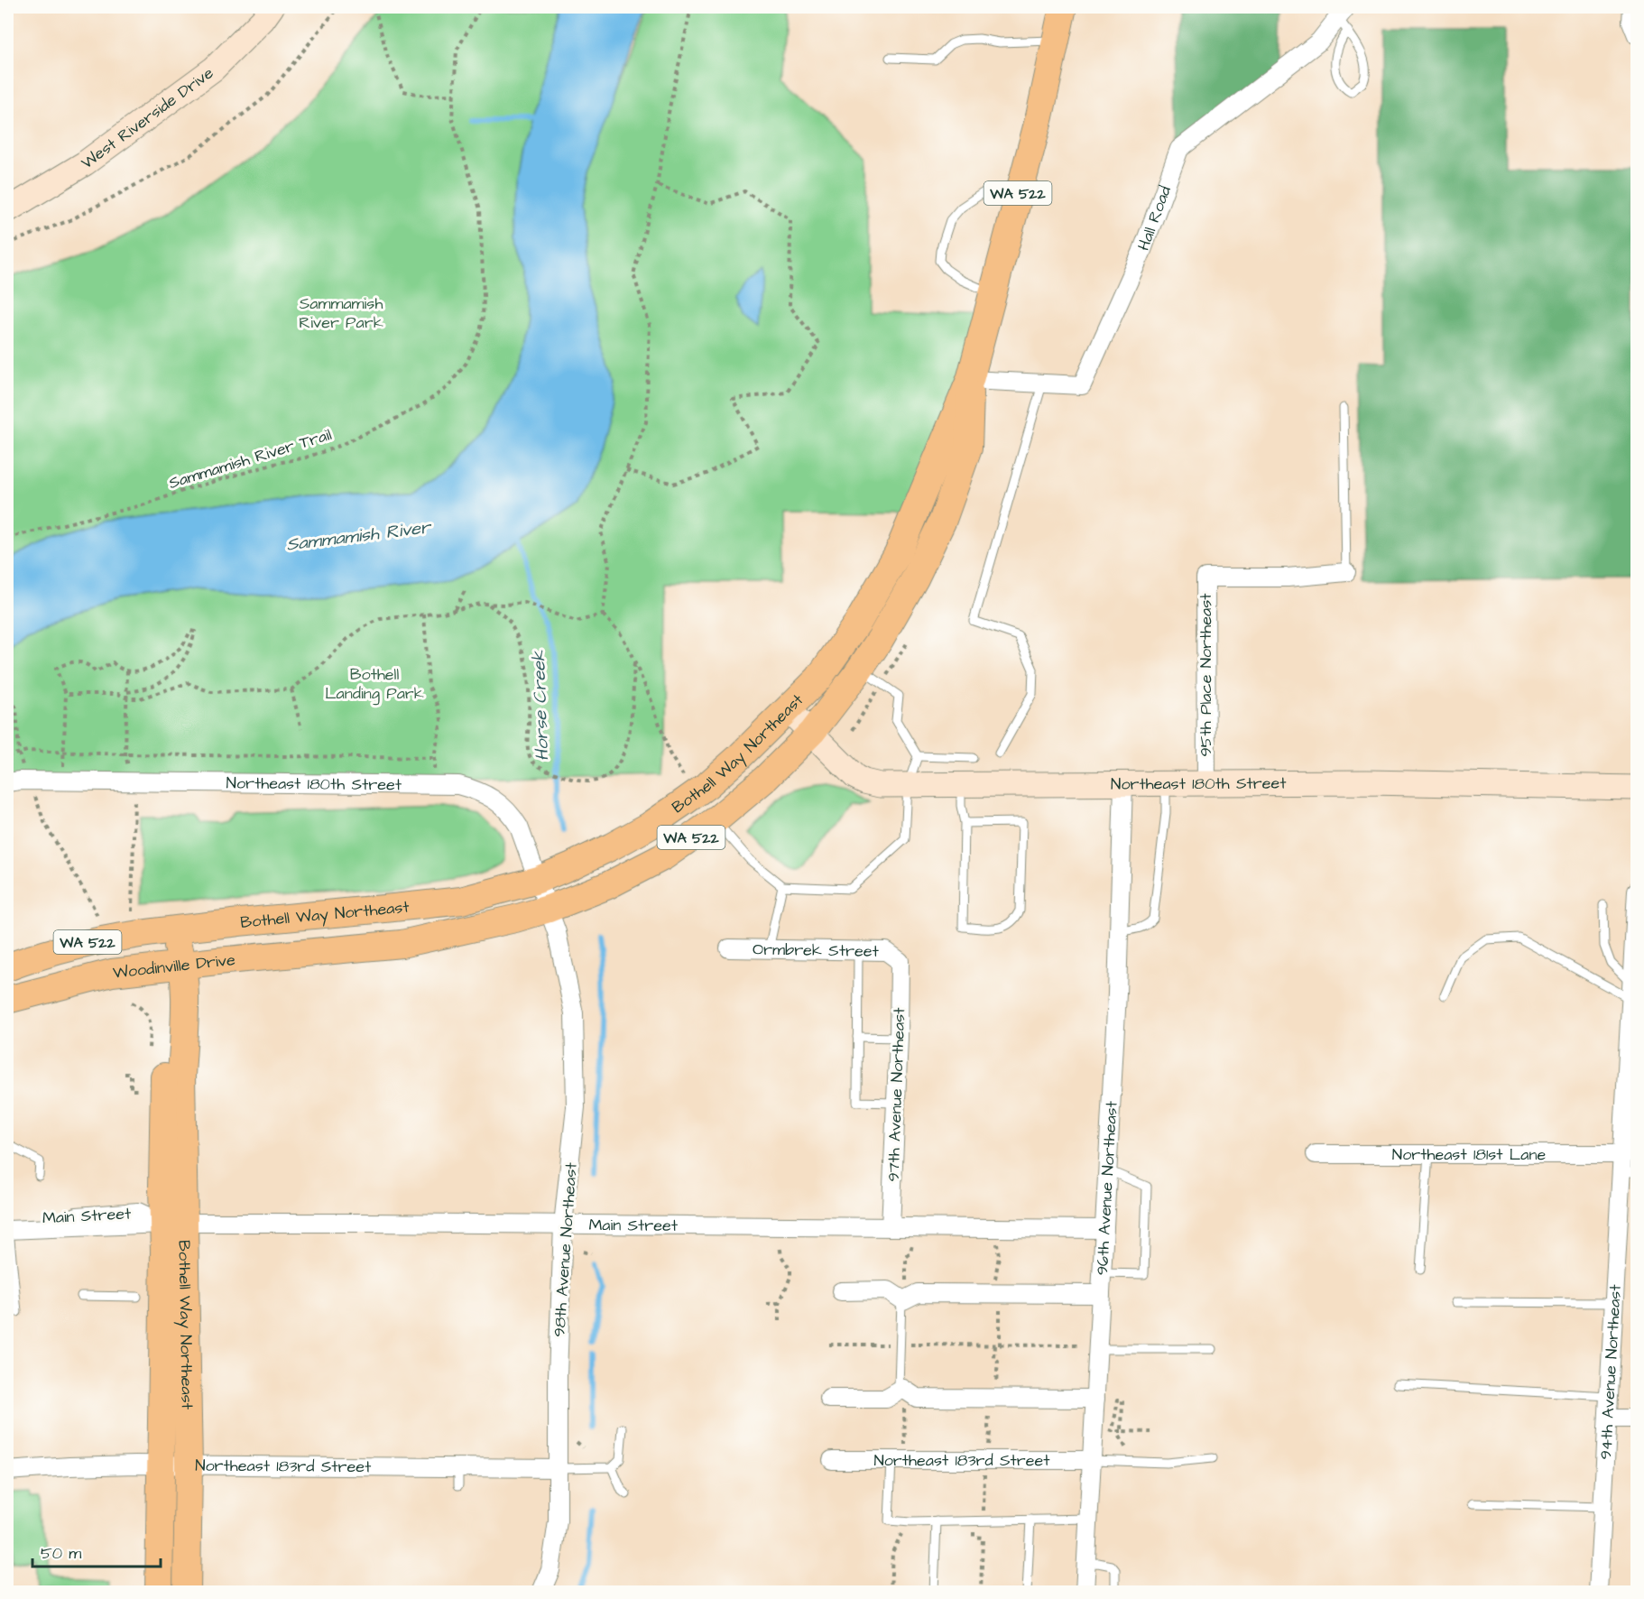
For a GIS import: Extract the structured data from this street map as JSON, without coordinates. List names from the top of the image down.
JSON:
{
  "streets": {
    "main road": ["WA 522", "Bothell Way Northeast", "Woodinville Drive"],
    "street": [
      "West Riverside Drive",
      "Hall Road",
      "95th Place Northeast",
      "Northeast 180th Street",
      "Ormbrek Street",
      "97th Avenue Northeast",
      "Northeast 181st Lane",
      "96th Avenue Northeast",
      "Main Street",
      "98th Avenue Northeast",
      "94th Avenue Northeast",
      "Northeast 183rd Street"
    ],
    "path": ["Sammamish River Trail"]
  },
  "crossings": [
    ["WA 522", "Bothell Way Northeast"],
    ["Hall Road", "Bothell Way Northeast"],
    ["95th Place Northeast", "Northeast 180th Street"],
    ["Bothell Way Northeast", "Northeast 180th Street"],
    ["Bothell Way Northeast", "Woodinville Drive"],
    ["Bothell Way Northeast", "Main Street"],
    ["Bothell Way Northeast", "98th Avenue Northeast"],
    ["Bothell Way Northeast", "Northeast 183rd Street"],
    ["Northeast 180th Street", "96th Avenue Northeast"],
    ["Northeast 180th Street", "98th Avenue Northeast"],
    ["Ormbrek Street", "97th Avenue Northeast"],
    ["97th Avenue Northeast", "Main Street"],
    ["Northeast 181st Lane", "94th Avenue Northeast"],
    ["96th Avenue Northeast", "Main Street"],
    ["96th Avenue Northeast", "Northeast 183rd Street"],
    ["Main Street", "98th Avenue Northeast"],
    ["98th Avenue Northeast", "Northeast 183rd Street"]
  ],
  "water": ["Sammamish River", "Horse Creek"],
  "parks": ["Sammamish River Park", "Bothell Landing Park"],
  "scale_bar": "50 m"
}
